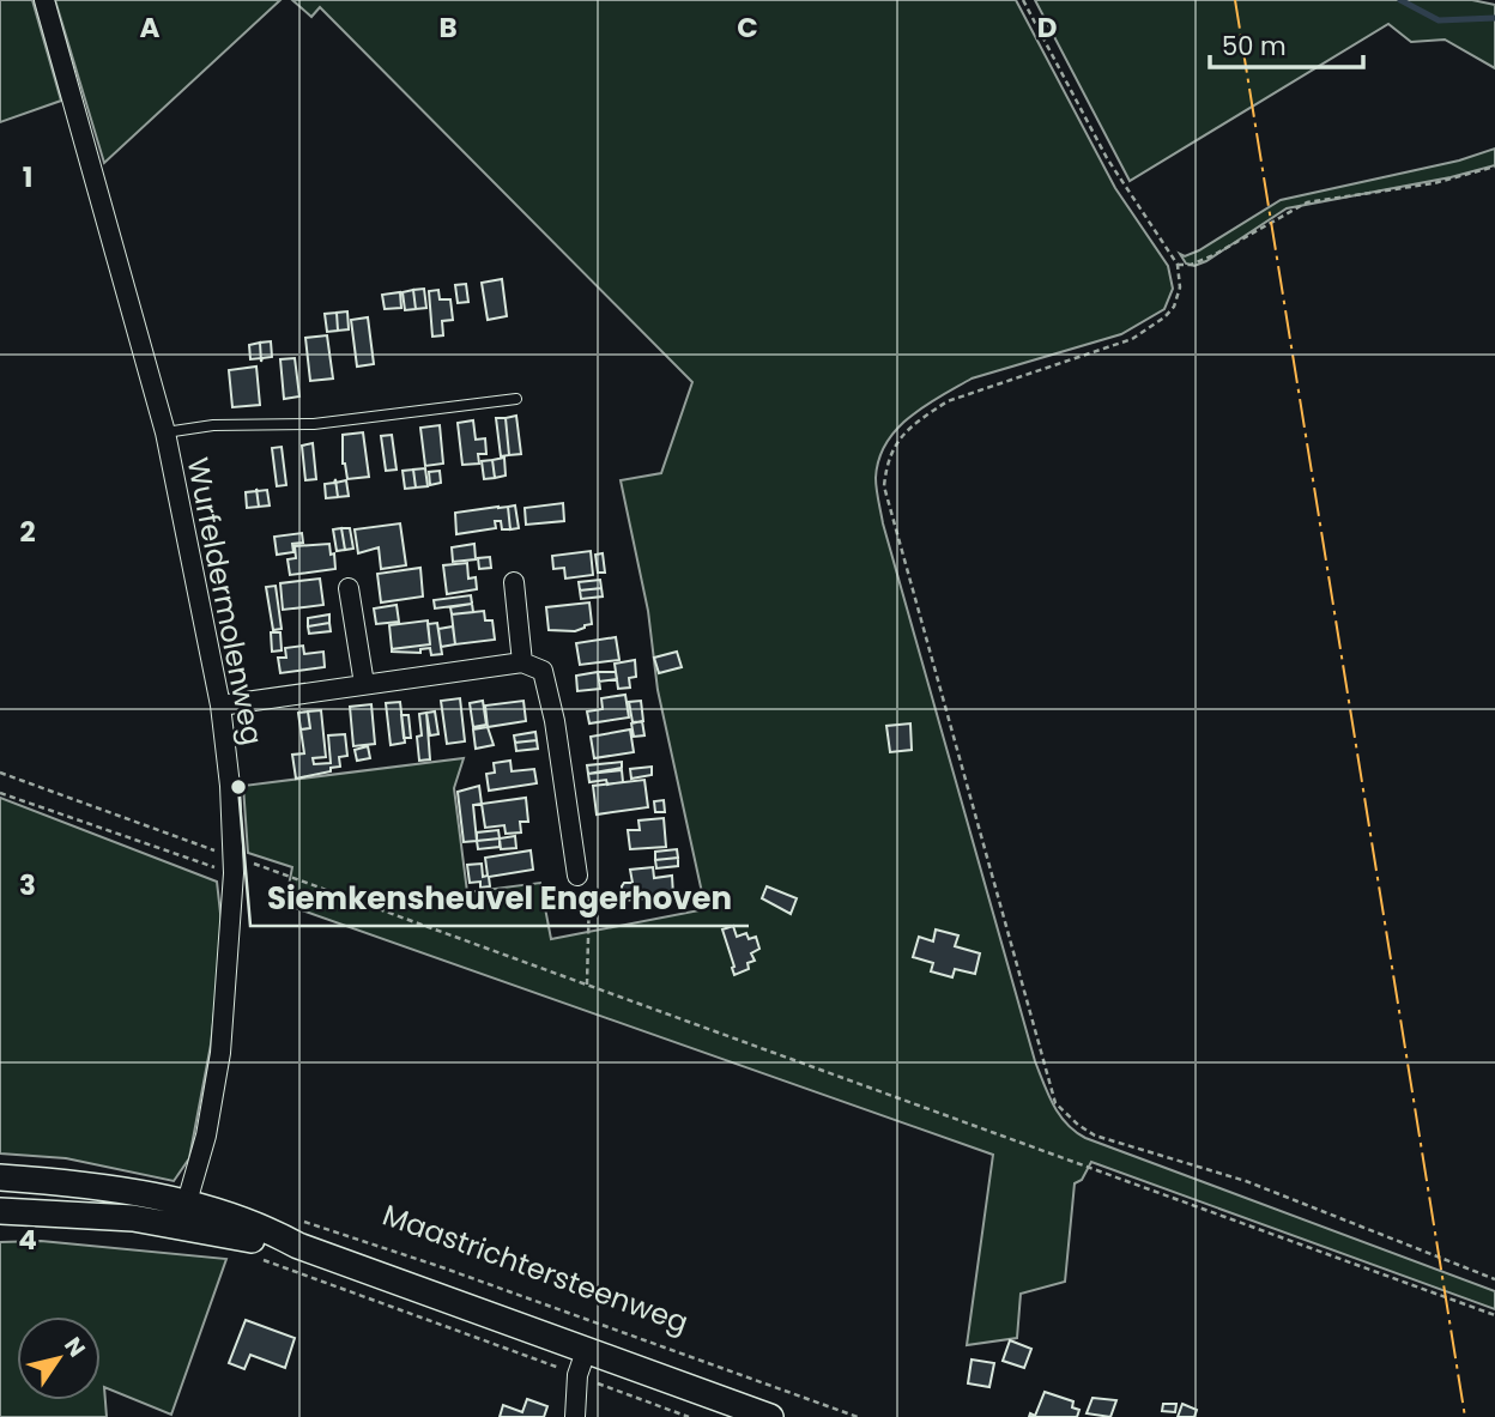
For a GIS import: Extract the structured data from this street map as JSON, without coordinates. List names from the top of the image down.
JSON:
{
  "streets": {
    "main road": ["Maastrichtersteenweg"],
    "street": ["Wurfeldermolenweg"]
  },
  "crossings": [
    ["Wurfeldermolenweg", "Maastrichtersteenweg"]
  ],
  "places": ["Siemkensheuvel Engerhoven"],
  "scale_bar": "50 m",
  "north": "top right",
  "grid": {
    "columns": [
      "A",
      "B",
      "C",
      "D"
    ],
    "rows": [
      "1",
      "2",
      "3",
      "4"
    ]
  }
}
